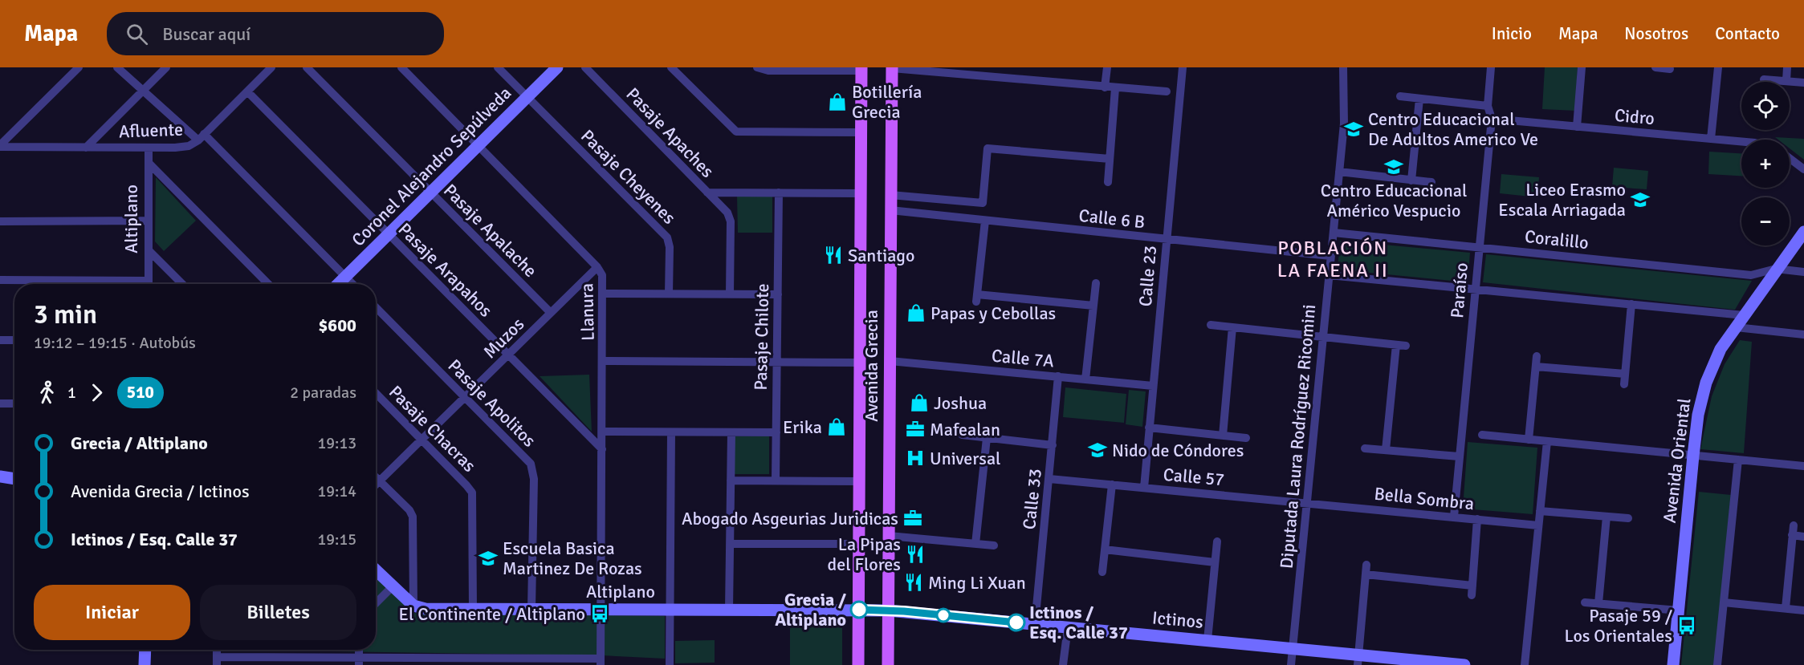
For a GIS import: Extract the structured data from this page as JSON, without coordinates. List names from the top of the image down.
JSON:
{
  "streets": {
    "main road": ["Avenida Grecia"],
    "street": [
      "Cidro",
      "Afluente",
      "Pasaje Apaches",
      "Coronel Alejandro Sepúlveda",
      "Pasaje Cheyenes",
      "Calle 6 B",
      "Altiplano",
      "Pasaje Apalache",
      "Coralillo",
      "Pasaje Arapahos",
      "Calle 23",
      "Paraíso",
      "Llanura",
      "Pasaje Chilote",
      "Muzos",
      "Calle 7A",
      "Pasaje Apolitos",
      "Pasaje Chacras",
      "Diputada Laura Rodríguez Ricomini",
      "Avenida Oriental",
      "Calle 57",
      "Bella Sombra",
      "Calle 33",
      "Ictinos"
    ]
  },
  "crossings": [
    ["Cidro", "Paraíso"],
    ["Afluente", "Altiplano"],
    ["Afluente", "Pasaje Arapahos"],
    ["Pasaje Apaches", "Pasaje Chilote"],
    ["Pasaje Apaches", "Avenida Grecia"],
    ["Coronel Alejandro Sepúlveda", "Pasaje Cheyenes"],
    ["Coronel Alejandro Sepúlveda", "Pasaje Apalache"],
    ["Coronel Alejandro Sepúlveda", "Pasaje Arapahos"],
    ["Coronel Alejandro Sepúlveda", "Llanura"],
    ["Calle 6 B", "Calle 23"],
    ["Calle 6 B", "Avenida Grecia"],
    ["Calle 6 B", "Diputada Laura Rodríguez Ricomini"],
    ["Altiplano", "Llanura"],
    ["Altiplano", "Avenida Grecia"],
    ["Altiplano", "Pasaje Apolitos"],
    ["Altiplano", "Pasaje Chacras"],
    ["Altiplano", "Ictinos"],
    ["Pasaje Apalache", "Muzos"],
    ["Coralillo", "Paraíso"],
    ["Coralillo", "Diputada Laura Rodríguez Ricomini"],
    ["Coralillo", "Avenida Oriental"],
    ["Pasaje Arapahos", "Llanura"],
    ["Pasaje Arapahos", "Muzos"],
    ["Calle 23", "Calle 7A"],
    ["Calle 23", "Calle 57"],
    ["Paraíso", "Bella Sombra"],
    ["Llanura", "Muzos"],
    ["Muzos", "Pasaje Apolitos"],
    ["Muzos", "Pasaje Chacras"],
    ["Calle 7A", "Avenida Grecia"],
    ["Calle 7A", "Calle 33"],
    ["Avenida Grecia", "Ictinos"],
    ["Diputada Laura Rodríguez Ricomini", "Calle 57"],
    ["Diputada Laura Rodríguez Ricomini", "Bella Sombra"],
    ["Diputada Laura Rodríguez Ricomini", "Ictinos"],
    ["Calle 57", "Bella Sombra"],
    ["Calle 57", "Calle 33"],
    ["Calle 33", "Ictinos"]
  ],
  "districts": ["POBLACIÓN LA FAENA II"],
  "places": {
    "shop": [
      "Botillería Grecia",
      "Papas y Cebollas",
      "Joshua",
      "Erika"
    ],
    "school or university": [
      "Centro Educacional De Adultos Americo Ve",
      "Centro Educacional Américo Vespucio",
      "Liceo Erasmo Escala Arriagada",
      "Nido de Cóndores",
      "Escuela Basica Martinez De Rozas"
    ],
    "restaurant": ["Santiago", "La Pipas del Flores", "Ming Li Xuan"],
    "office": ["Mafealan", "Abogado Asgeurias Juridicas"],
    "hospital": ["Universal"],
    "other": ["Grecia / Altiplano", "Ictinos / Esq. Calle 37"],
    "bus stop": ["El Continente / Altiplano", "Pasaje 59 / Los Orientales"]
  },
  "lines": ["bus line 510"],
  "page": {
    "header": "Mapa",
    "search": "Buscar aquí",
    "nav": [
      "Inicio",
      "Mapa",
      "Nosotros",
      "Contacto"
    ],
    "map_buttons": ["+", "−"],
    "heading": ["3 min", "19:12 – 19:15 · Autobús", "$600"],
    "legs": ["1", "510", "2 paradas"],
    "list": [
      {
        "name": "Grecia / Altiplano",
        "value": "19:13"
      },
      {
        "name": "Avenida Grecia / Ictinos",
        "value": "19:14"
      },
      {
        "name": "Ictinos / Esq. Calle 37",
        "value": "19:15"
      }
    ],
    "buttons": ["Iniciar", "Billetes"]
  }
}
